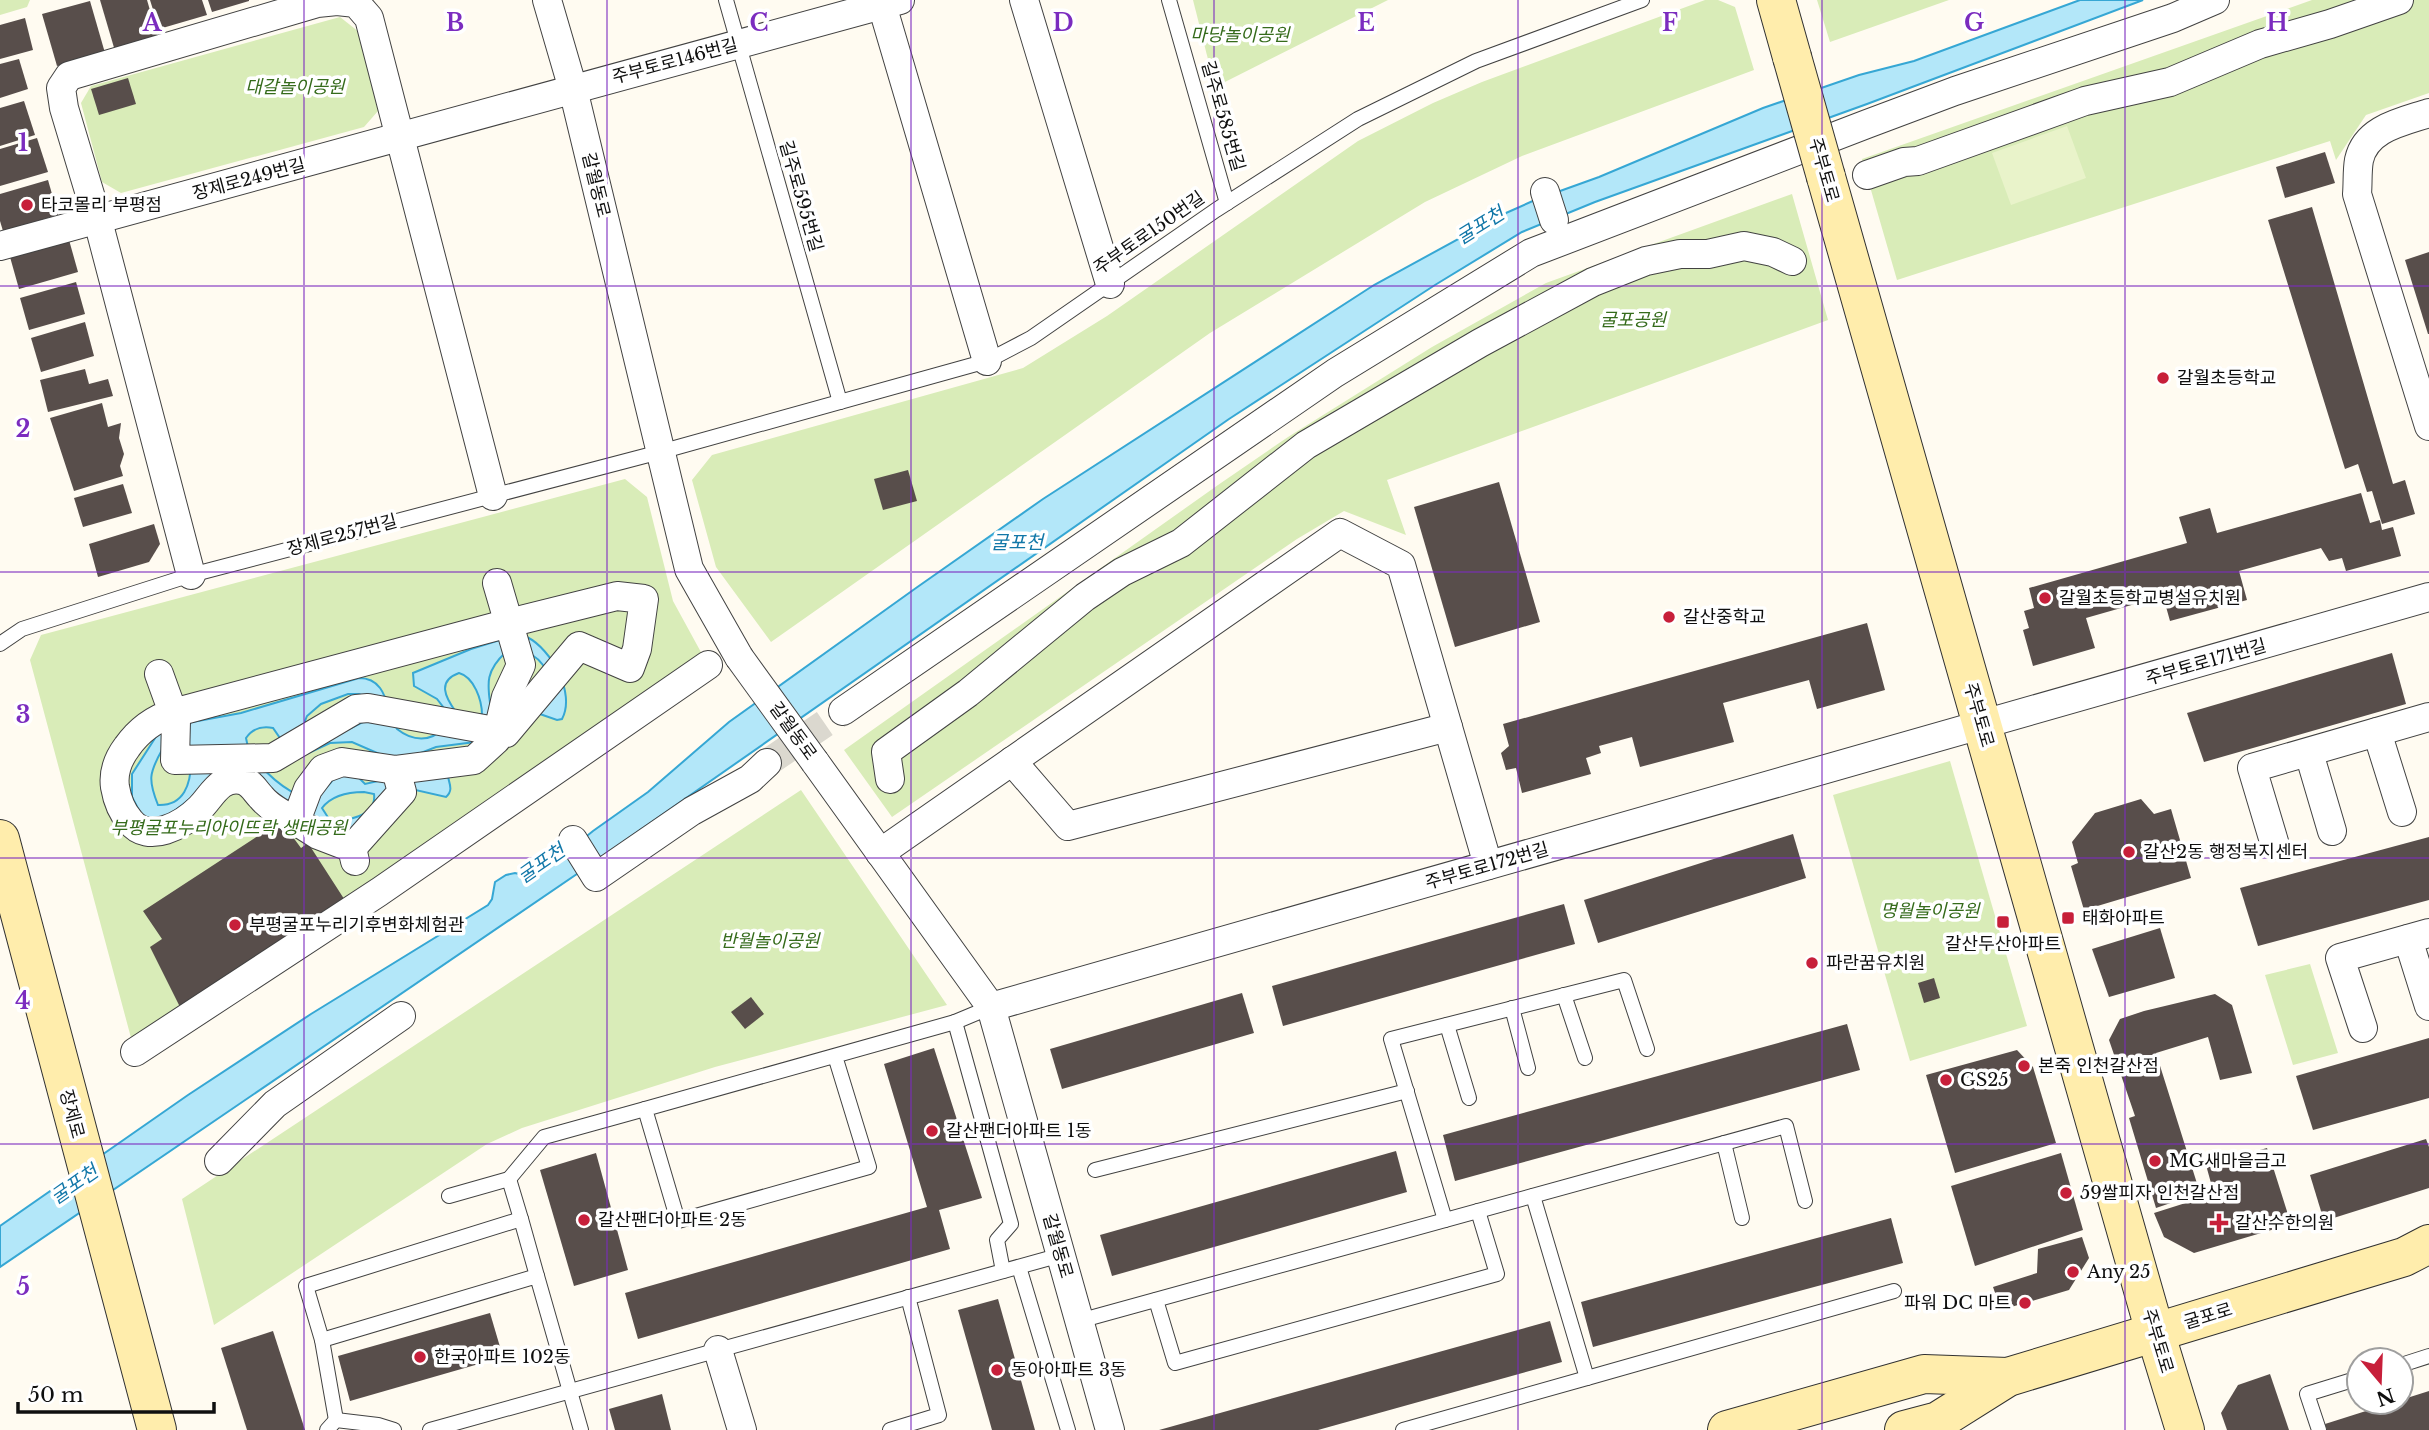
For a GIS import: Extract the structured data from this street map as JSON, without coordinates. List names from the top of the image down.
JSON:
{
  "streets": {
    "main road": ["주부토로", "장제로", "굴포로"],
    "street": [
      "주부토로146번길",
      "장제로249번길",
      "갈월동로",
      "주부토로171번길",
      "주부토로172번길"
    ],
    "lane": [
      "길주로585번길",
      "길주로595번길",
      "주부토로150번길",
      "장제로257번길"
    ]
  },
  "crossings": [
    ["주부토로146번길", "장제로249번길"],
    ["주부토로146번길", "갈월동로"],
    ["주부토로146번길", "길주로595번길"],
    ["길주로585번길", "주부토로150번길"],
    ["주부토로", "주부토로171번길"],
    ["주부토로", "주부토로172번길"],
    ["주부토로", "굴포로"],
    ["장제로249번길", "갈월동로"],
    ["갈월동로", "주부토로150번길"],
    ["갈월동로", "장제로257번길"],
    ["갈월동로", "주부토로172번길"],
    ["길주로595번길", "주부토로150번길"],
    ["주부토로150번길", "장제로257번길"],
    ["주부토로171번길", "주부토로172번길"]
  ],
  "water": ["굴포천"],
  "parks": [
    "마당놀이공원",
    "대갈놀이공원",
    "굴포공원",
    "부평굴포누리아이뜨락 생태공원",
    "명월놀이공원",
    "반월놀이공원"
  ],
  "places": {
    "other": [
      "타코몰리 부평점",
      "갈월초등학교",
      "갈월초등학교병설유치원",
      "갈산중학교",
      "갈산2동 행정복지센터",
      "부평굴포누리기후변화체험관",
      "파란꿈유치원",
      "본죽 인천갈산점",
      "GS25",
      "갈산팬더아파트 1동",
      "MG새마을금고",
      "59쌀피자 인천갈산점",
      "갈산팬더아파트 2동",
      "Any 25",
      "파워 DC 마트",
      "한국아파트 102동",
      "동아아파트 3동"
    ],
    "transit": ["태화아파트", "갈산두산아파트"],
    "health": ["갈산수한의원"]
  },
  "scale_bar": "50 m",
  "north": "bottom",
  "grid": {
    "columns": [
      "A",
      "B",
      "C",
      "D",
      "E",
      "F",
      "G",
      "H"
    ],
    "rows": [
      "1",
      "2",
      "3",
      "4",
      "5"
    ]
  }
}
